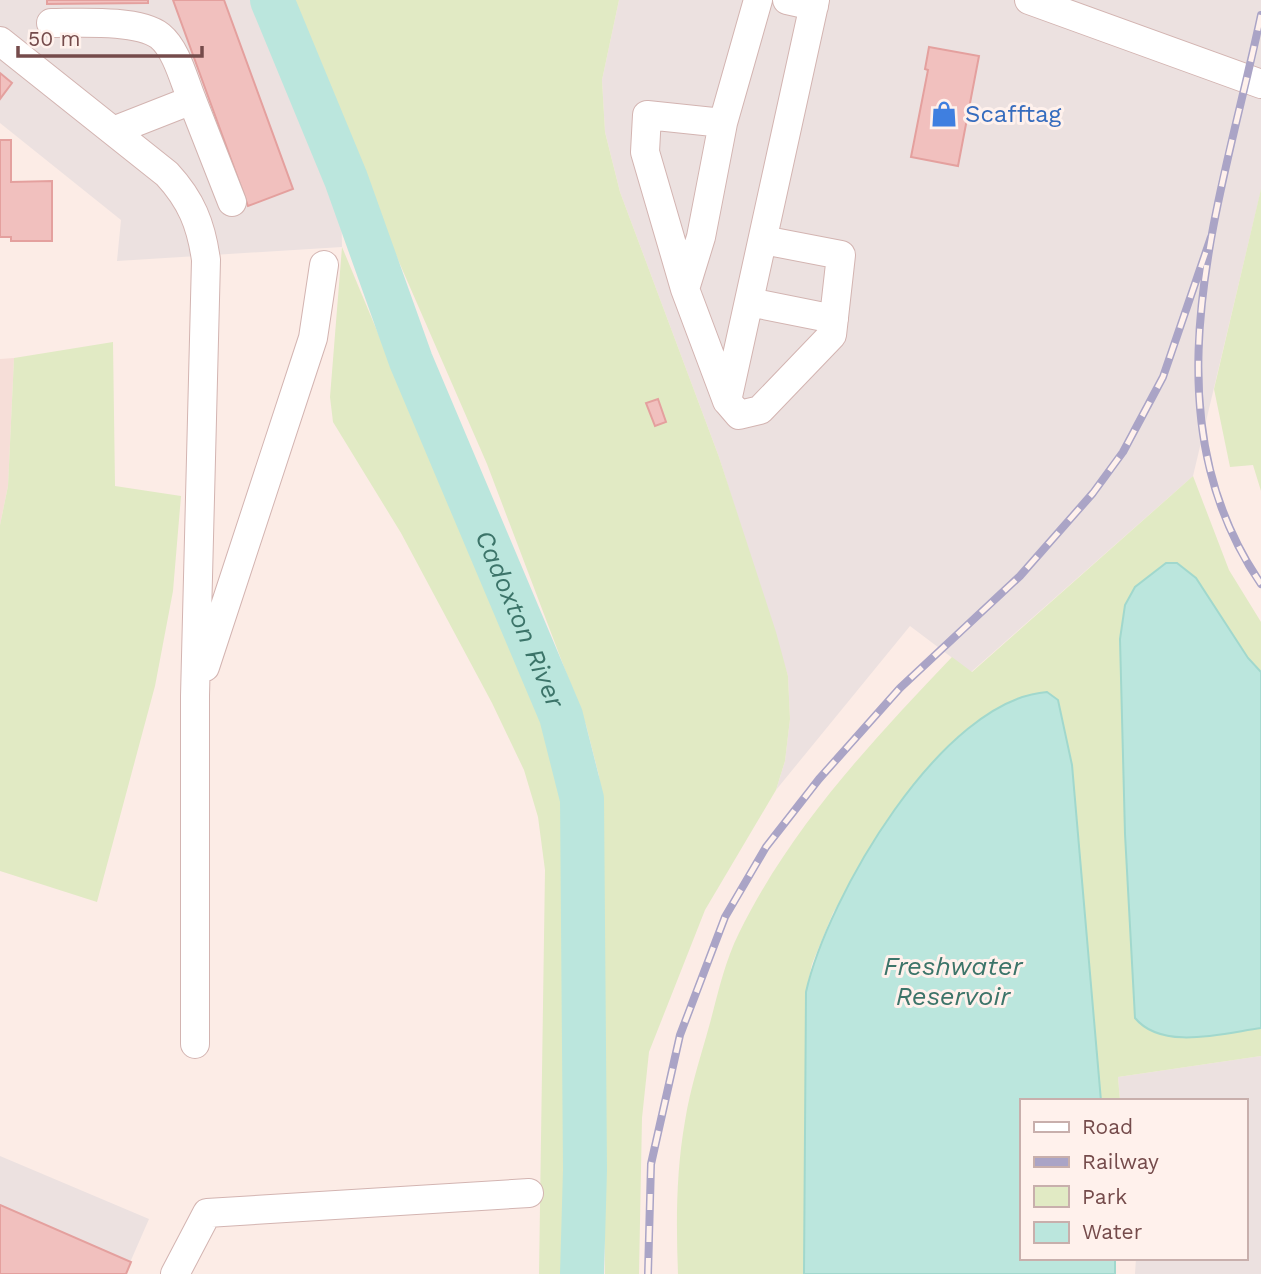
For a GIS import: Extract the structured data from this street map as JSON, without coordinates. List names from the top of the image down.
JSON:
{
  "water": ["Cadoxton River", "Freshwater Reservoir"],
  "places": {
    "shop": ["Scafftag"]
  },
  "legend": [
    "Road",
    "Railway",
    "Park",
    "Water"
  ],
  "scale_bar": "50 m"
}
